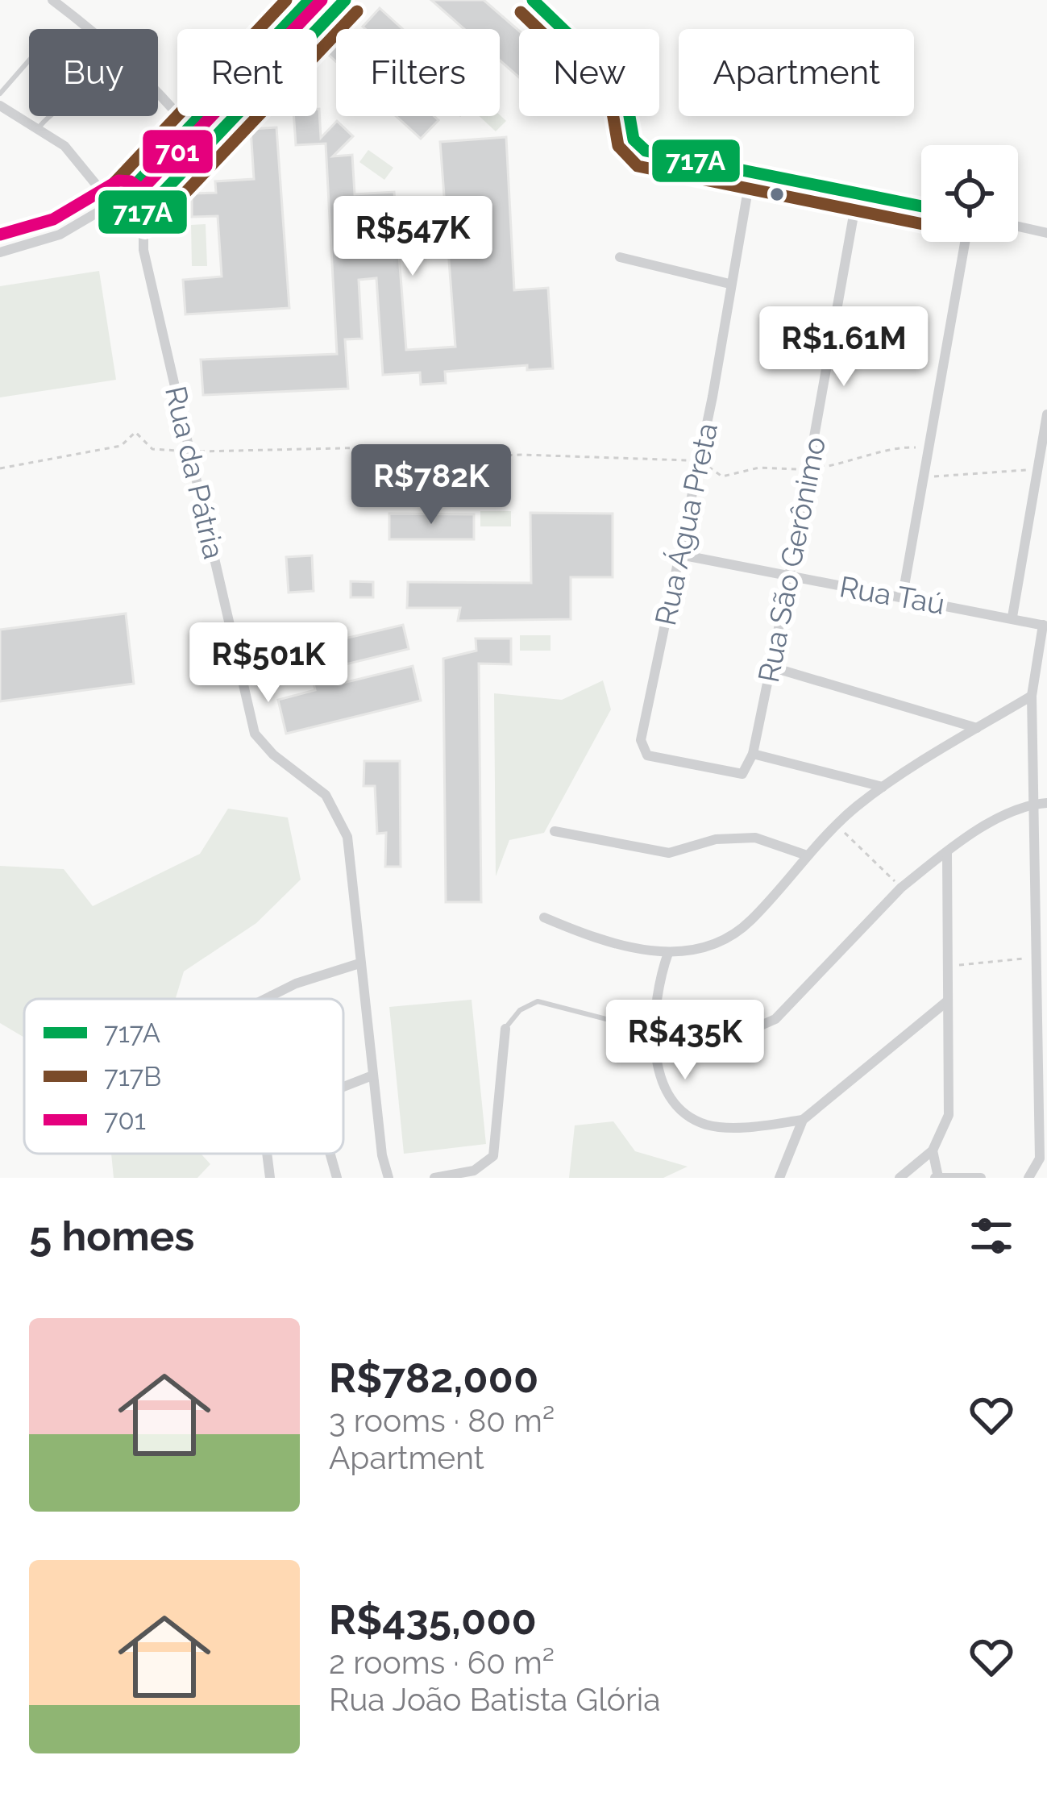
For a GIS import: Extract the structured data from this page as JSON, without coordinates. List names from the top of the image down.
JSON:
{
  "streets": {
    "street": [
      "Rua da Pátria",
      "Rua Água Preta",
      "Rua São Gerônimo",
      "Rua Taú"
    ]
  },
  "crossings": [
    ["Rua Água Preta", "Rua São Gerônimo"],
    ["Rua Água Preta", "Rua Taú"],
    ["Rua São Gerônimo", "Rua Taú"]
  ],
  "lines": ["transit line 717A", "transit line 717B", "transit line 701"],
  "legend": ["717A", "717B", "701"],
  "page": {
    "chip": [
      "Buy",
      "Rent",
      "Filters",
      "New",
      "Apartment"
    ],
    "price": [
      "R$547K",
      "R$1.61M",
      "R$782K",
      "R$501K",
      "R$435K"
    ],
    "heading": "5 homes",
    "list": [
      {
        "name": "R$782,000",
        "note": "3 rooms · 80 m² · Apartment"
      },
      {
        "name": "R$435,000",
        "note": "2 rooms · 60 m² · Rua João Batista Glória"
      }
    ]
  }
}
